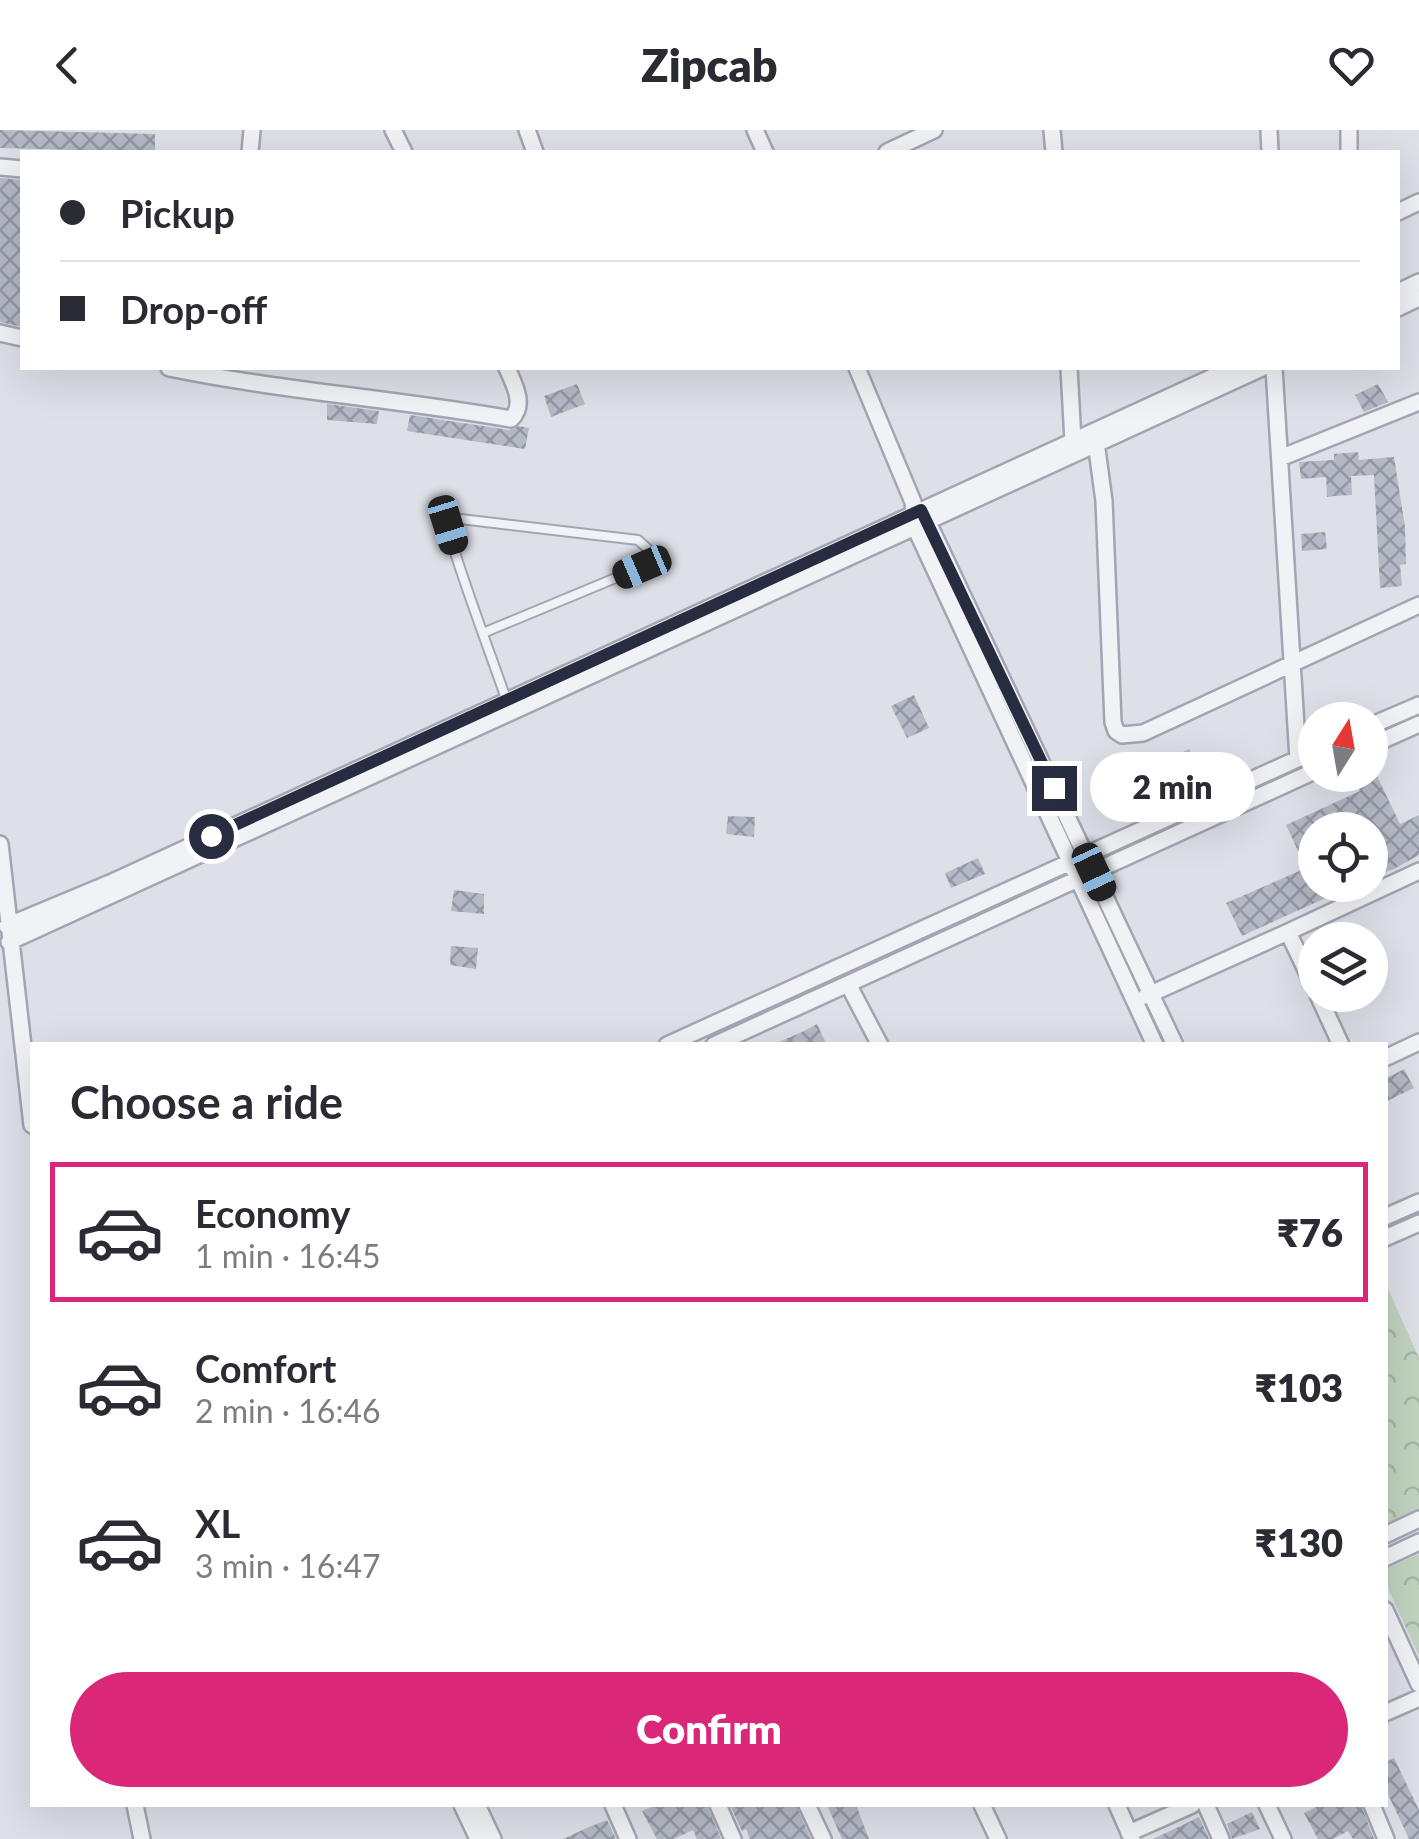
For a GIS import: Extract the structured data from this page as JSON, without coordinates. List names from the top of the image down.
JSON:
{
  "north": "top",
  "page": {
    "header": "Zipcab",
    "banner": ["Pickup", "Drop-off"],
    "bubble": "2 min",
    "heading": "Choose a ride",
    "list": [
      {
        "name": "Economy",
        "note": "1 min · 16:45",
        "value": "₹76"
      },
      {
        "name": "Comfort",
        "note": "2 min · 16:46",
        "value": "₹103"
      },
      {
        "name": "XL",
        "note": "3 min · 16:47",
        "value": "₹130"
      }
    ],
    "buttons": "Confirm"
  }
}
